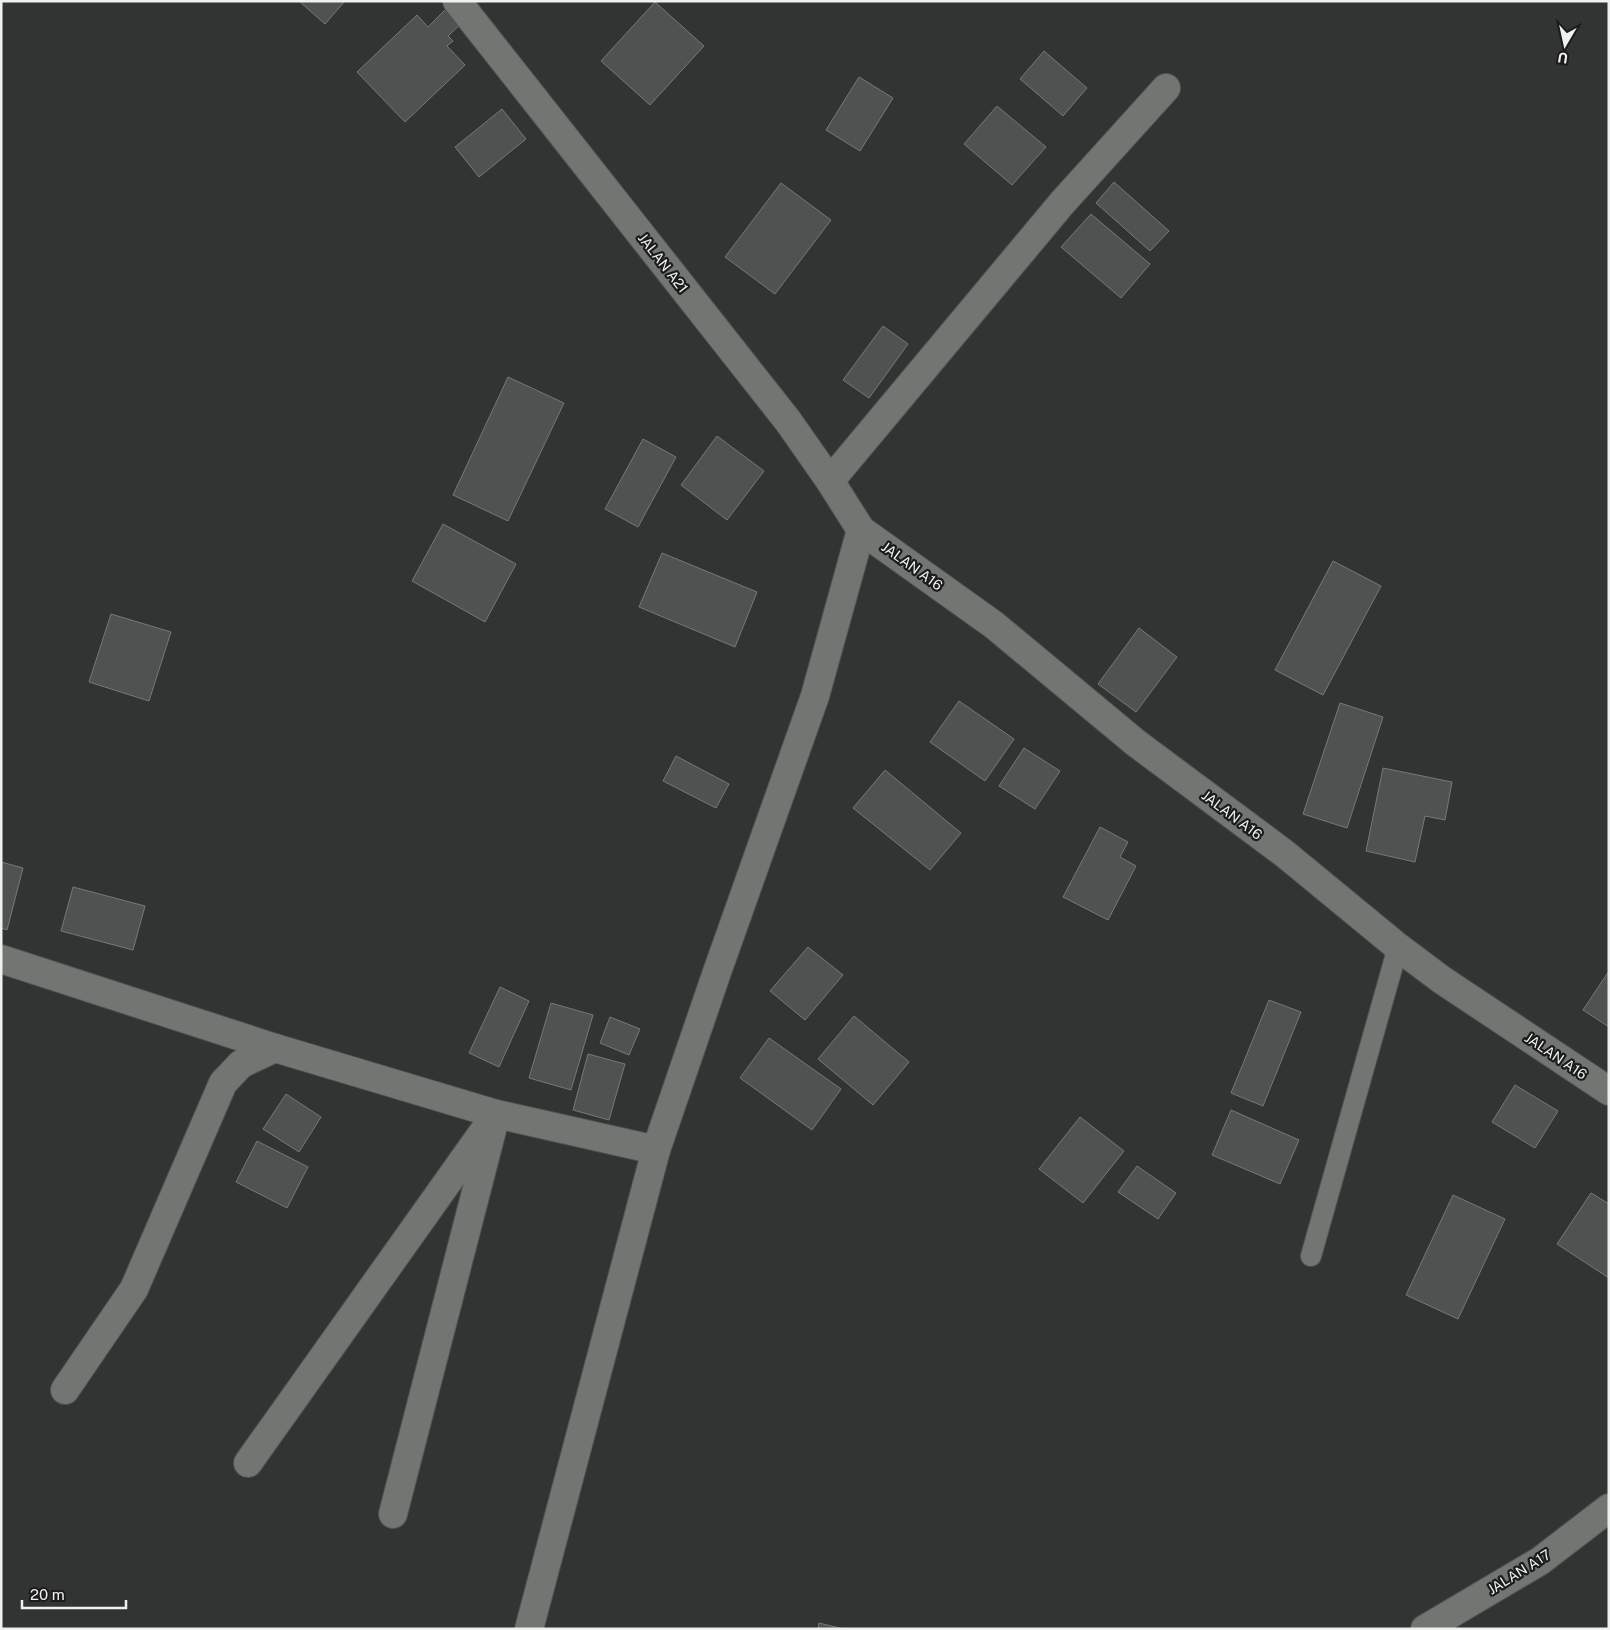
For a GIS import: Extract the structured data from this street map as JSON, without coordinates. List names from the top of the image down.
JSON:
{
  "streets": {
    "street": ["JALAN A21", "JALAN A16", "JALAN A17"]
  },
  "crossings": [
    ["JALAN A21", "JALAN A16"]
  ],
  "scale_bar": "20 m",
  "north": "bottom"
}
